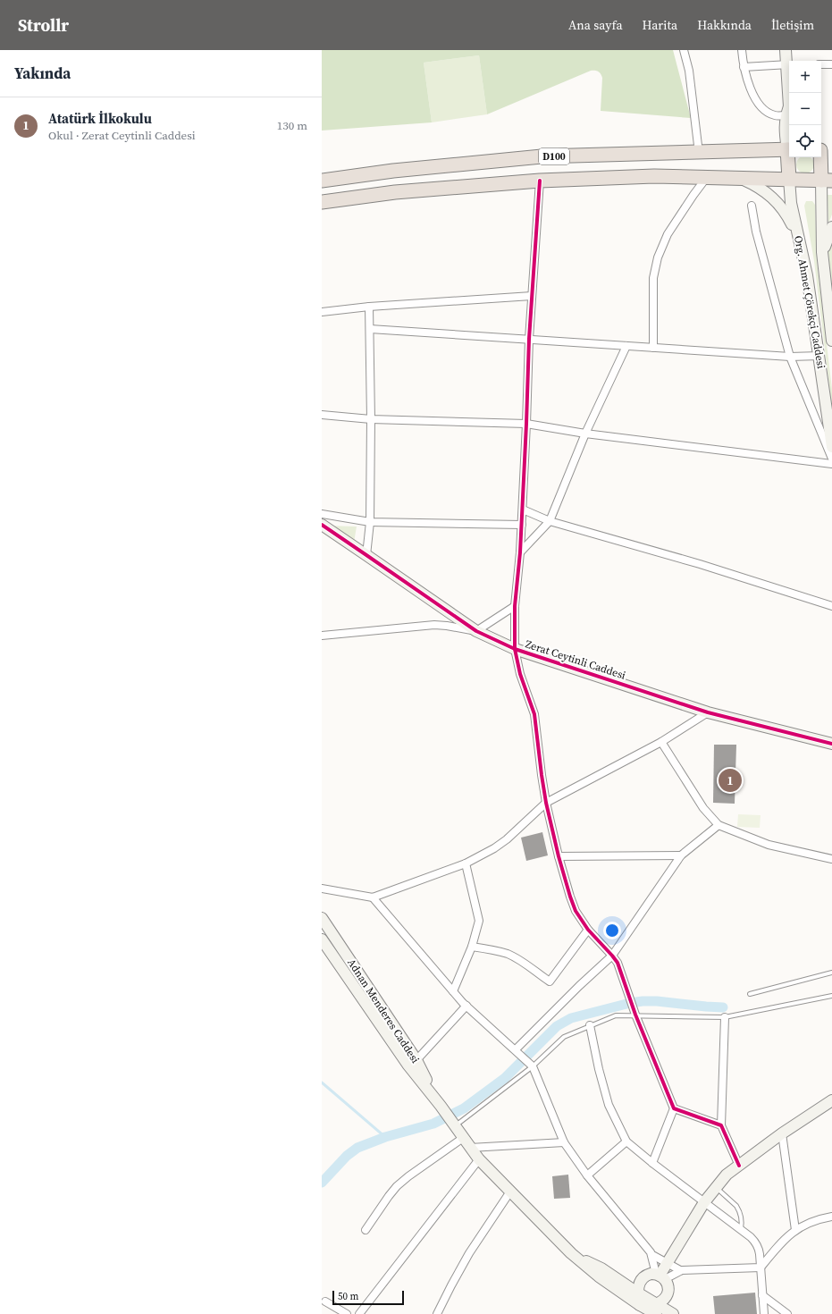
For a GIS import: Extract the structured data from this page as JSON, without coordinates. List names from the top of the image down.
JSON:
{
  "streets": {
    "highway": ["D100"],
    "main road": ["Org. Ahmet Çörekçi Caddesi", "Zerat Ceytinli Caddesi", "Adnan Menderes Caddesi"]
  },
  "crossings": [
    ["D100", "Org. Ahmet Çörekçi Caddesi"]
  ],
  "scale_bar": "50 m",
  "page": {
    "header": "Strollr",
    "nav": [
      "Ana sayfa",
      "Harita",
      "Hakkında",
      "İletişim"
    ],
    "heading": "Yakında",
    "map_buttons": ["+", "−"],
    "list": [
      {
        "mark": "1",
        "name": "Atatürk İlkokulu",
        "note": "Okul · Zerat Ceytinli Caddesi",
        "value": "130 m"
      }
    ],
    "pins": "1",
    "scale": "50 m"
  }
}
